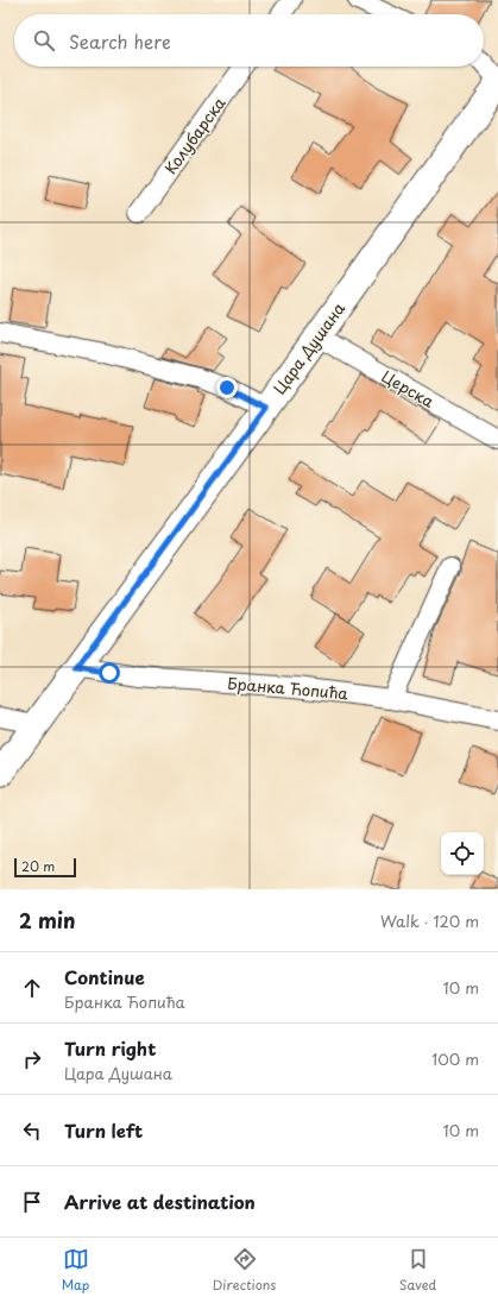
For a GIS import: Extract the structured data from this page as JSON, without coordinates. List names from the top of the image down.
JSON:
{
  "streets": {
    "main road": ["Цара Душана"],
    "street": ["Колубарска", "Церска", "Бранка Ћопића"]
  },
  "crossings": [
    ["Цара Душана", "Церска"],
    ["Цара Душана", "Бранка Ћопића"]
  ],
  "scale_bar": "20 m",
  "page": {
    "search": "Search here",
    "scale": "20 m",
    "heading": ["2 min", "Walk · 120 m"],
    "list": [
      ["Continue", "Бранка Ћопића", "10 m"],
      ["Turn right", "Цара Душана", "100 m"],
      ["Turn left", "10 m"],
      "Arrive at destination"
    ],
    "nav": ["Map", "Directions", "Saved"]
  }
}
